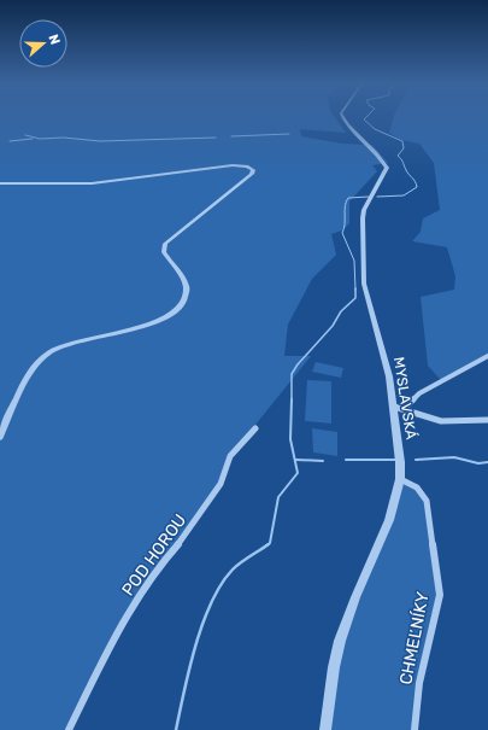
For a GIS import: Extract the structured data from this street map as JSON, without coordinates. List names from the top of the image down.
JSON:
{
  "streets": {
    "street": ["MYSLAVSKÁ", "POD HOROU", "CHMEĽNÍKY"]
  },
  "crossings": [
    ["MYSLAVSKÁ", "CHMEĽNÍKY"]
  ],
  "north": "right"
}
